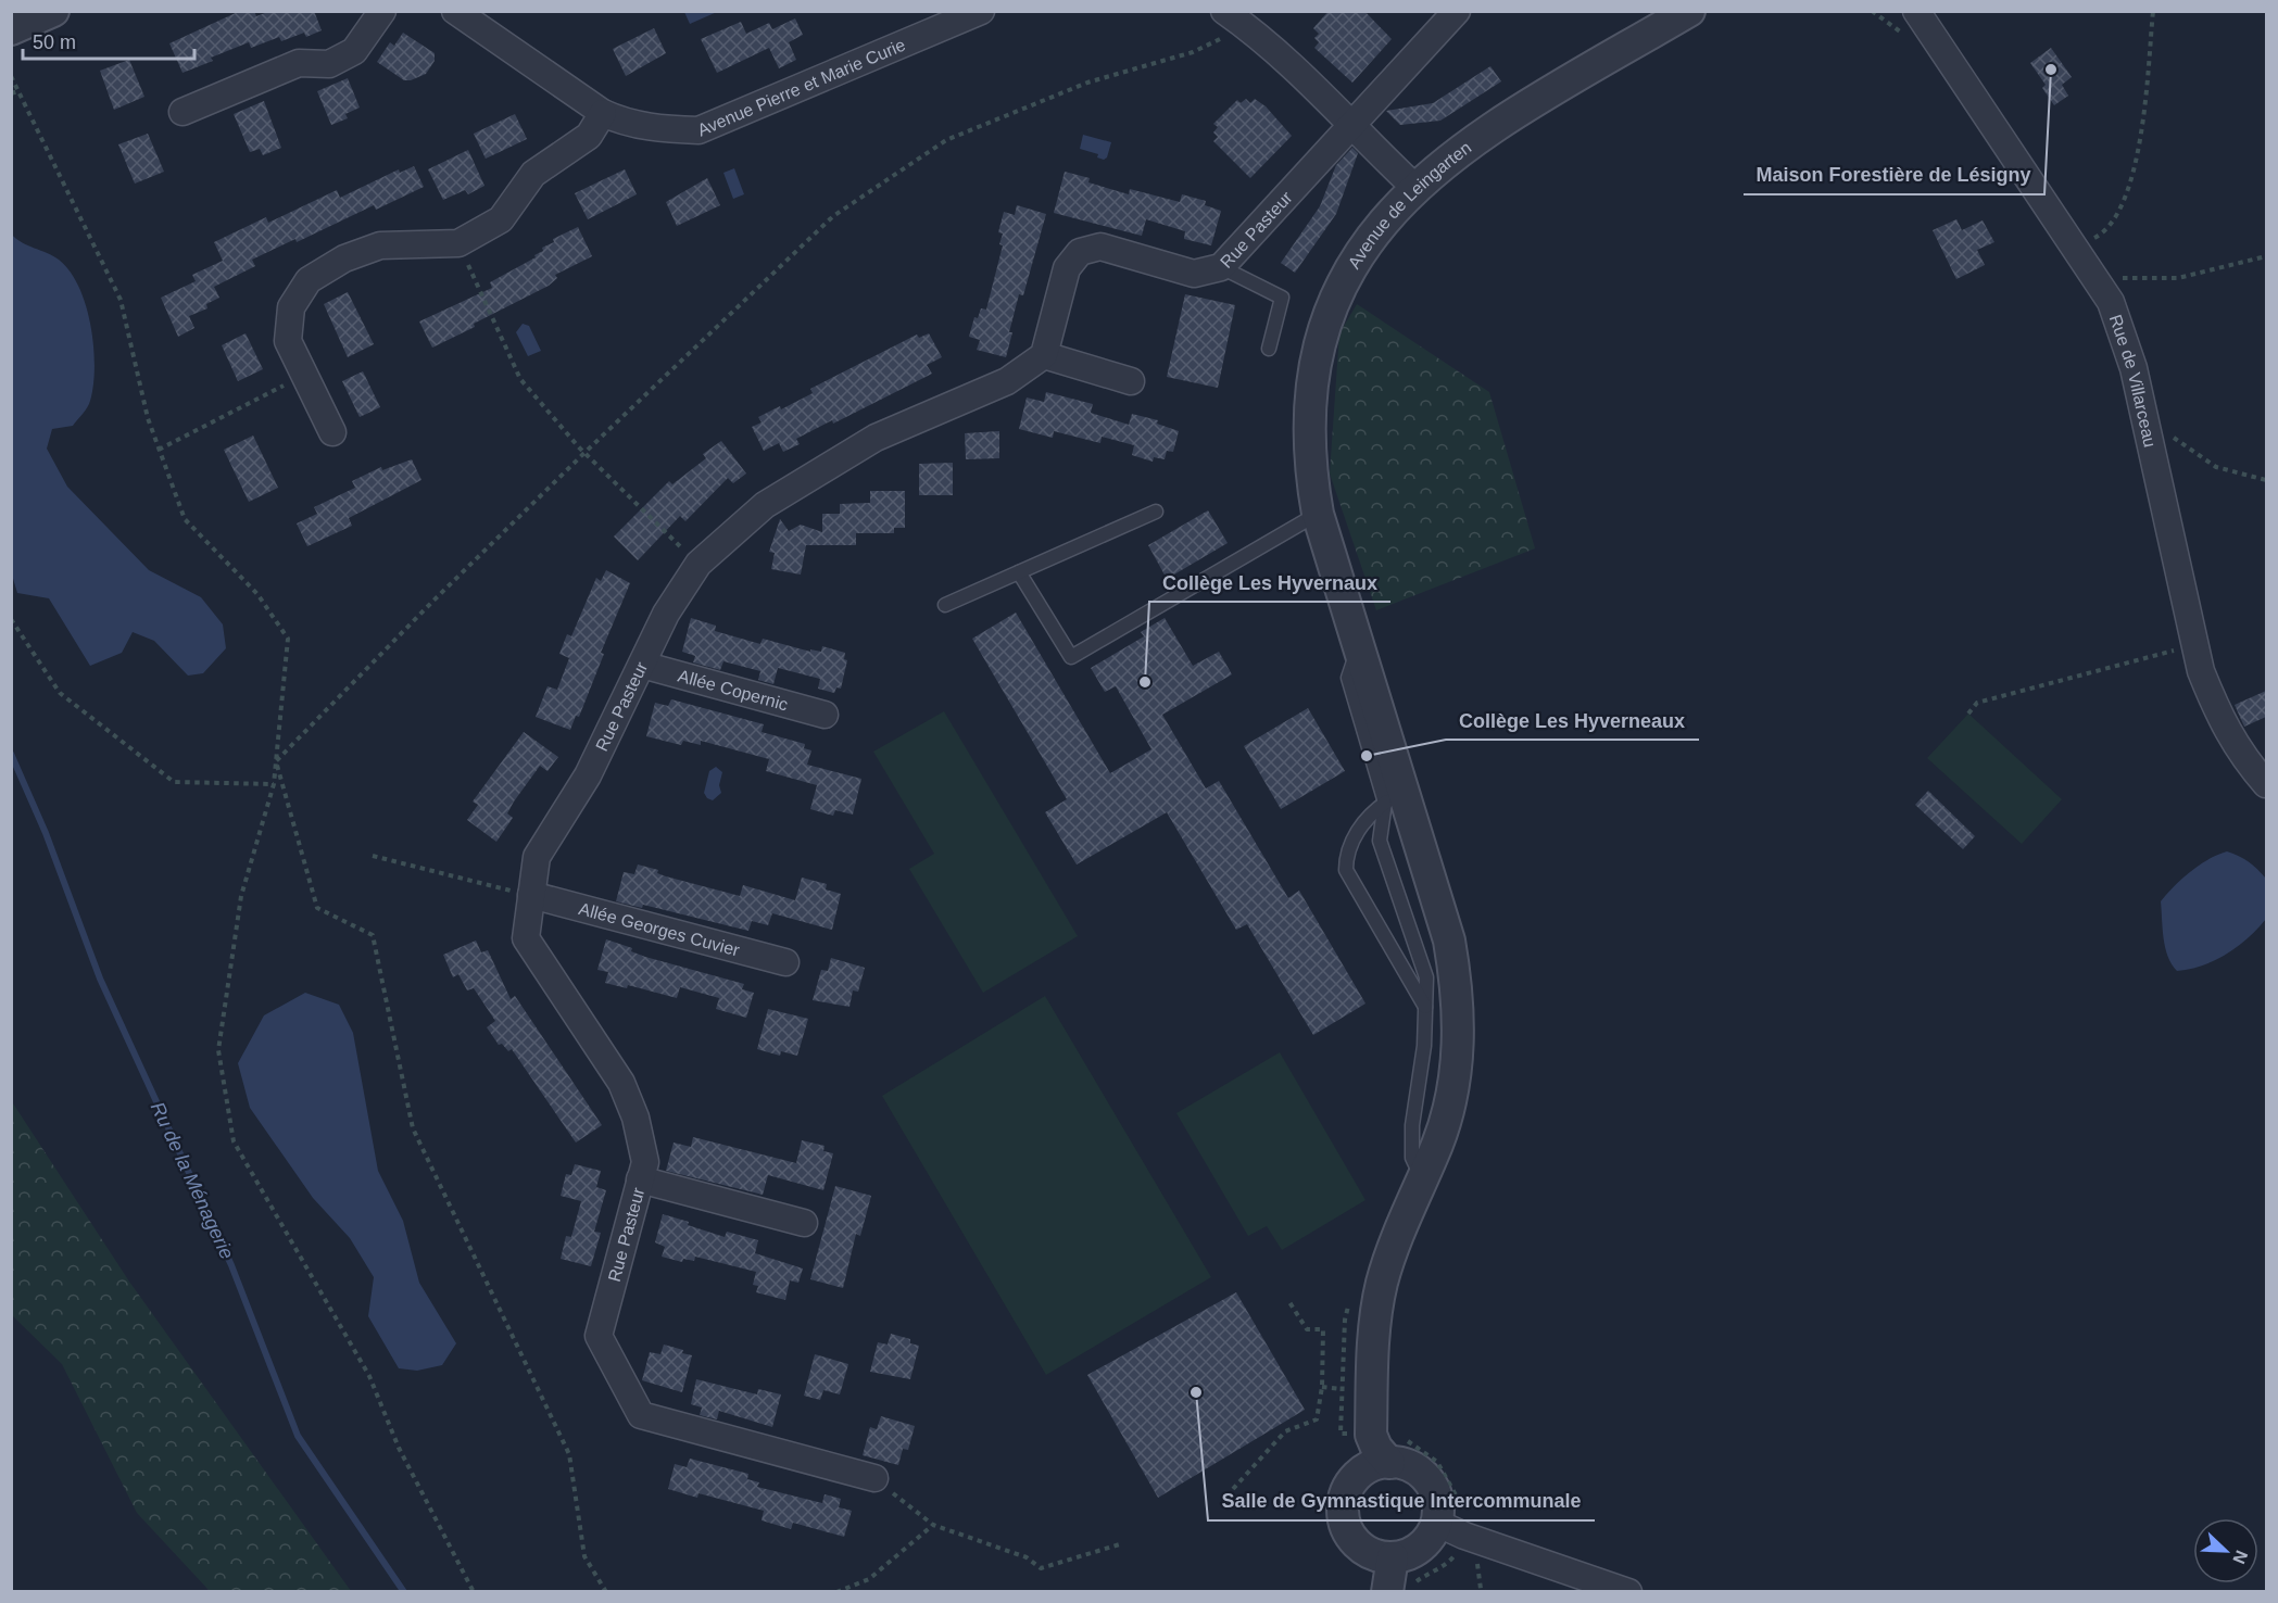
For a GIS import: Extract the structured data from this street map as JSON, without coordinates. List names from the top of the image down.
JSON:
{
  "streets": {
    "street": [
      "Avenue Pierre et Marie Curie",
      "Avenue de Leingarten",
      "Rue Pasteur",
      "Rue de Villarceau",
      "Allée Copernic",
      "Allée Georges Cuvier"
    ]
  },
  "crossings": [
    ["Rue Pasteur", "Allée Copernic"],
    ["Rue Pasteur", "Allée Georges Cuvier"]
  ],
  "water": ["Ru de la Ménagerie"],
  "places": [
    "Maison Forestière de Lésigny",
    "Collège Les Hyvernaux",
    "Collège Les Hyverneaux",
    "Salle de Gymnastique Intercommunale"
  ],
  "scale_bar": "50 m",
  "north": "bottom right"
}
